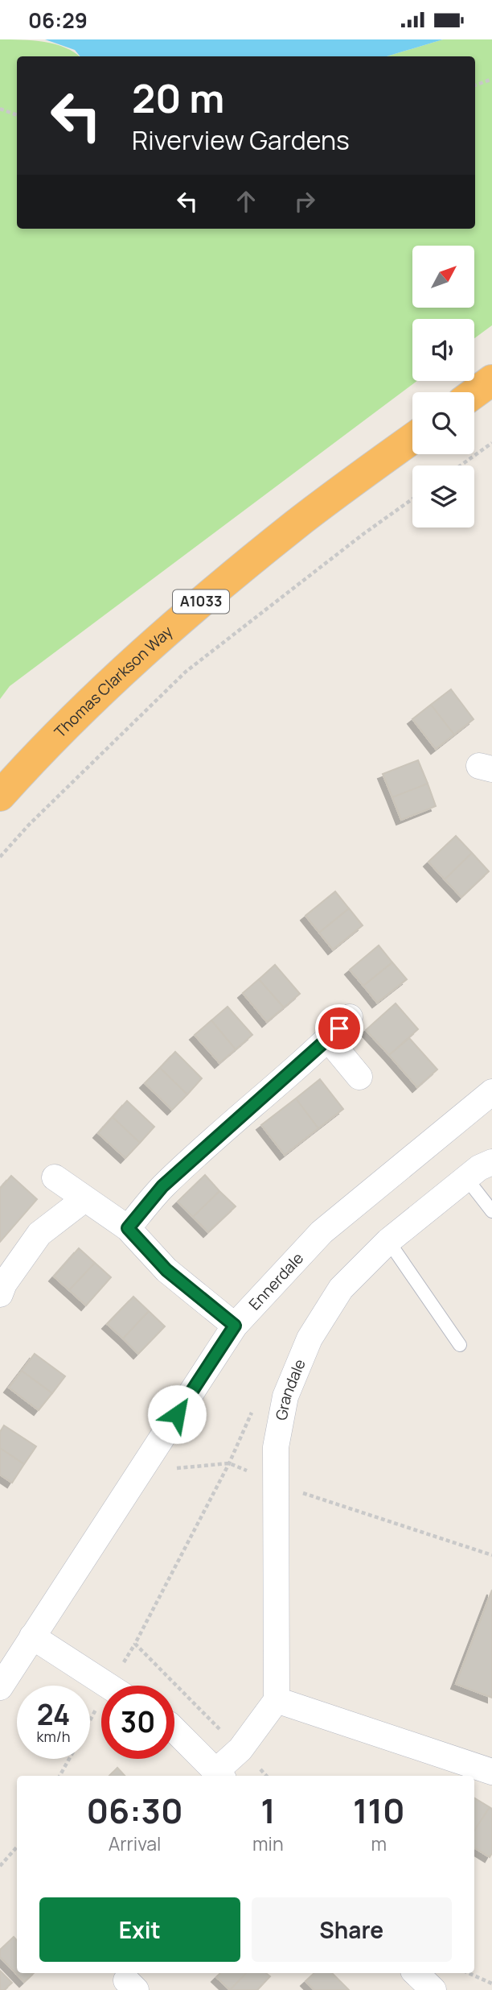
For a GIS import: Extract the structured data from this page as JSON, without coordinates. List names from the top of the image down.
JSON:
{
  "streets": {
    "highway": ["A1033", "Thomas Clarkson Way"],
    "street": ["Ennerdale", "Grandale"]
  },
  "north": "top right",
  "page": {
    "status": "06:29",
    "turn": ["20 m", "Riverview Gardens"],
    "speed": "24 km/h",
    "limit": "30",
    "eta": [
      "06:30",
      "Arrival",
      "1",
      "min",
      "110",
      "m"
    ],
    "buttons": ["Exit", "Share"]
  }
}
